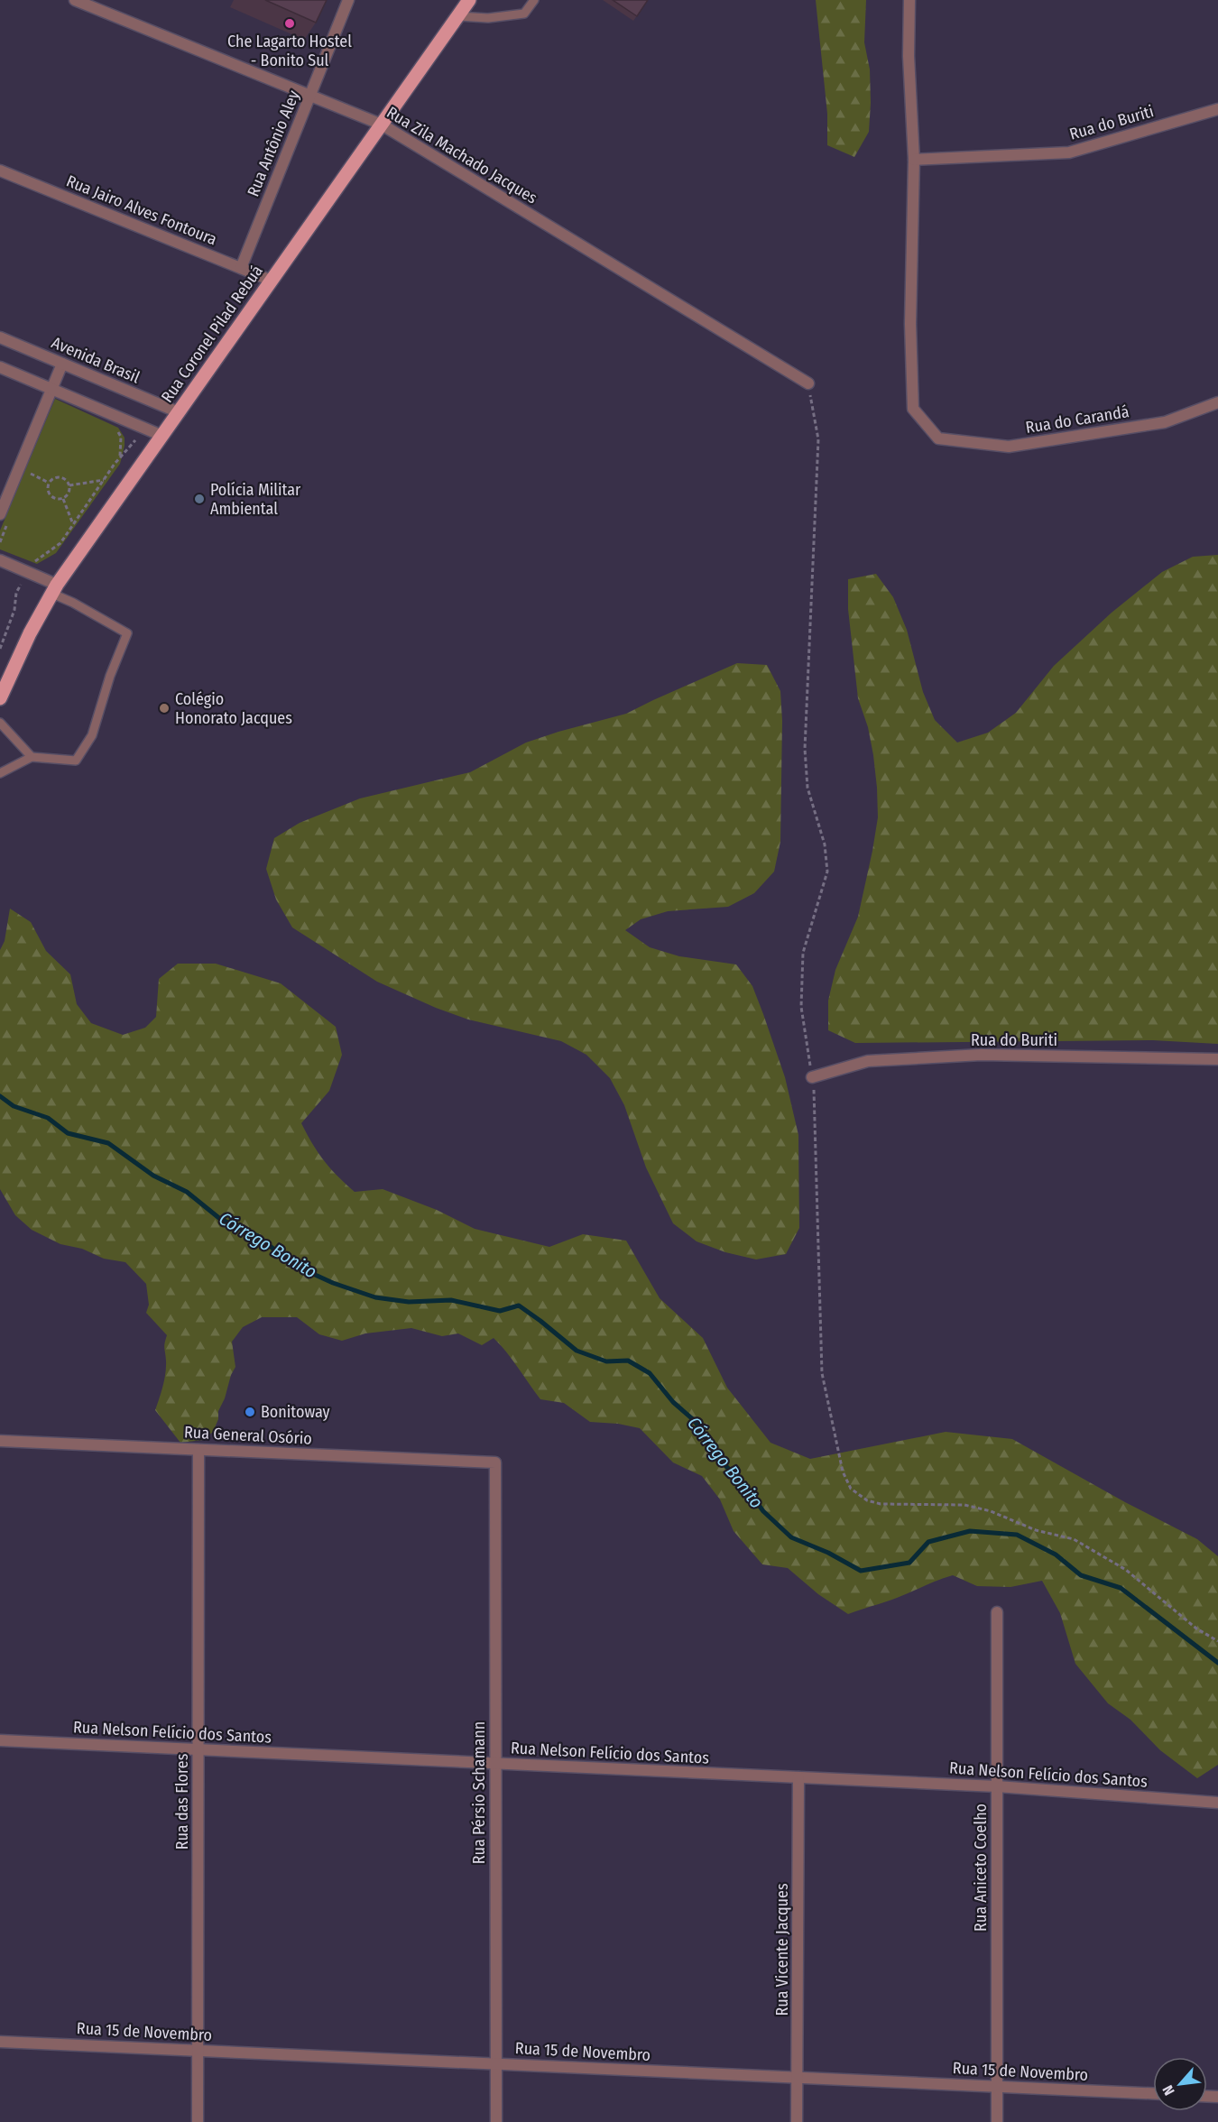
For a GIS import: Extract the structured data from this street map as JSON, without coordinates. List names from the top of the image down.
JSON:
{
  "streets": {
    "main road": ["Rua Coronel Pilad Rebuá"],
    "street": [
      "Rua do Buriti",
      "Rua Antônio Aley",
      "Rua Zila Machado Jacques",
      "Rua Jairo Alves Fontoura",
      "Avenida Brasil",
      "Rua do Carandá",
      "Rua General Osório",
      "Rua Nelson Felício dos Santos",
      "Rua Pérsio Schamann",
      "Rua das Flores",
      "Rua Aniceto Coelho",
      "Rua Vicente Jacques",
      "Rua 15 de Novembro"
    ]
  },
  "crossings": [
    ["Rua do Buriti", "Rua do Carandá"],
    ["Rua Antônio Aley", "Rua Zila Machado Jacques"],
    ["Rua Antônio Aley", "Rua Jairo Alves Fontoura"],
    ["Rua Zila Machado Jacques", "Rua Coronel Pilad Rebuá"],
    ["Rua Jairo Alves Fontoura", "Rua Coronel Pilad Rebuá"],
    ["Rua Coronel Pilad Rebuá", "Avenida Brasil"],
    ["Rua General Osório", "Rua Pérsio Schamann"],
    ["Rua General Osório", "Rua das Flores"],
    ["Rua Nelson Felício dos Santos", "Rua Pérsio Schamann"],
    ["Rua Nelson Felício dos Santos", "Rua das Flores"],
    ["Rua Nelson Felício dos Santos", "Rua Aniceto Coelho"],
    ["Rua Nelson Felício dos Santos", "Rua Vicente Jacques"],
    ["Rua Pérsio Schamann", "Rua 15 de Novembro"],
    ["Rua das Flores", "Rua 15 de Novembro"],
    ["Rua Aniceto Coelho", "Rua 15 de Novembro"],
    ["Rua Vicente Jacques", "Rua 15 de Novembro"]
  ],
  "water": ["Córrego Bonito"],
  "places": [
    "Che Lagarto Hostel - Bonito Sul",
    "Polícia Militar Ambiental",
    "Colégio Honorato Jacques",
    "Bonitoway"
  ],
  "north": "bottom left"
}
